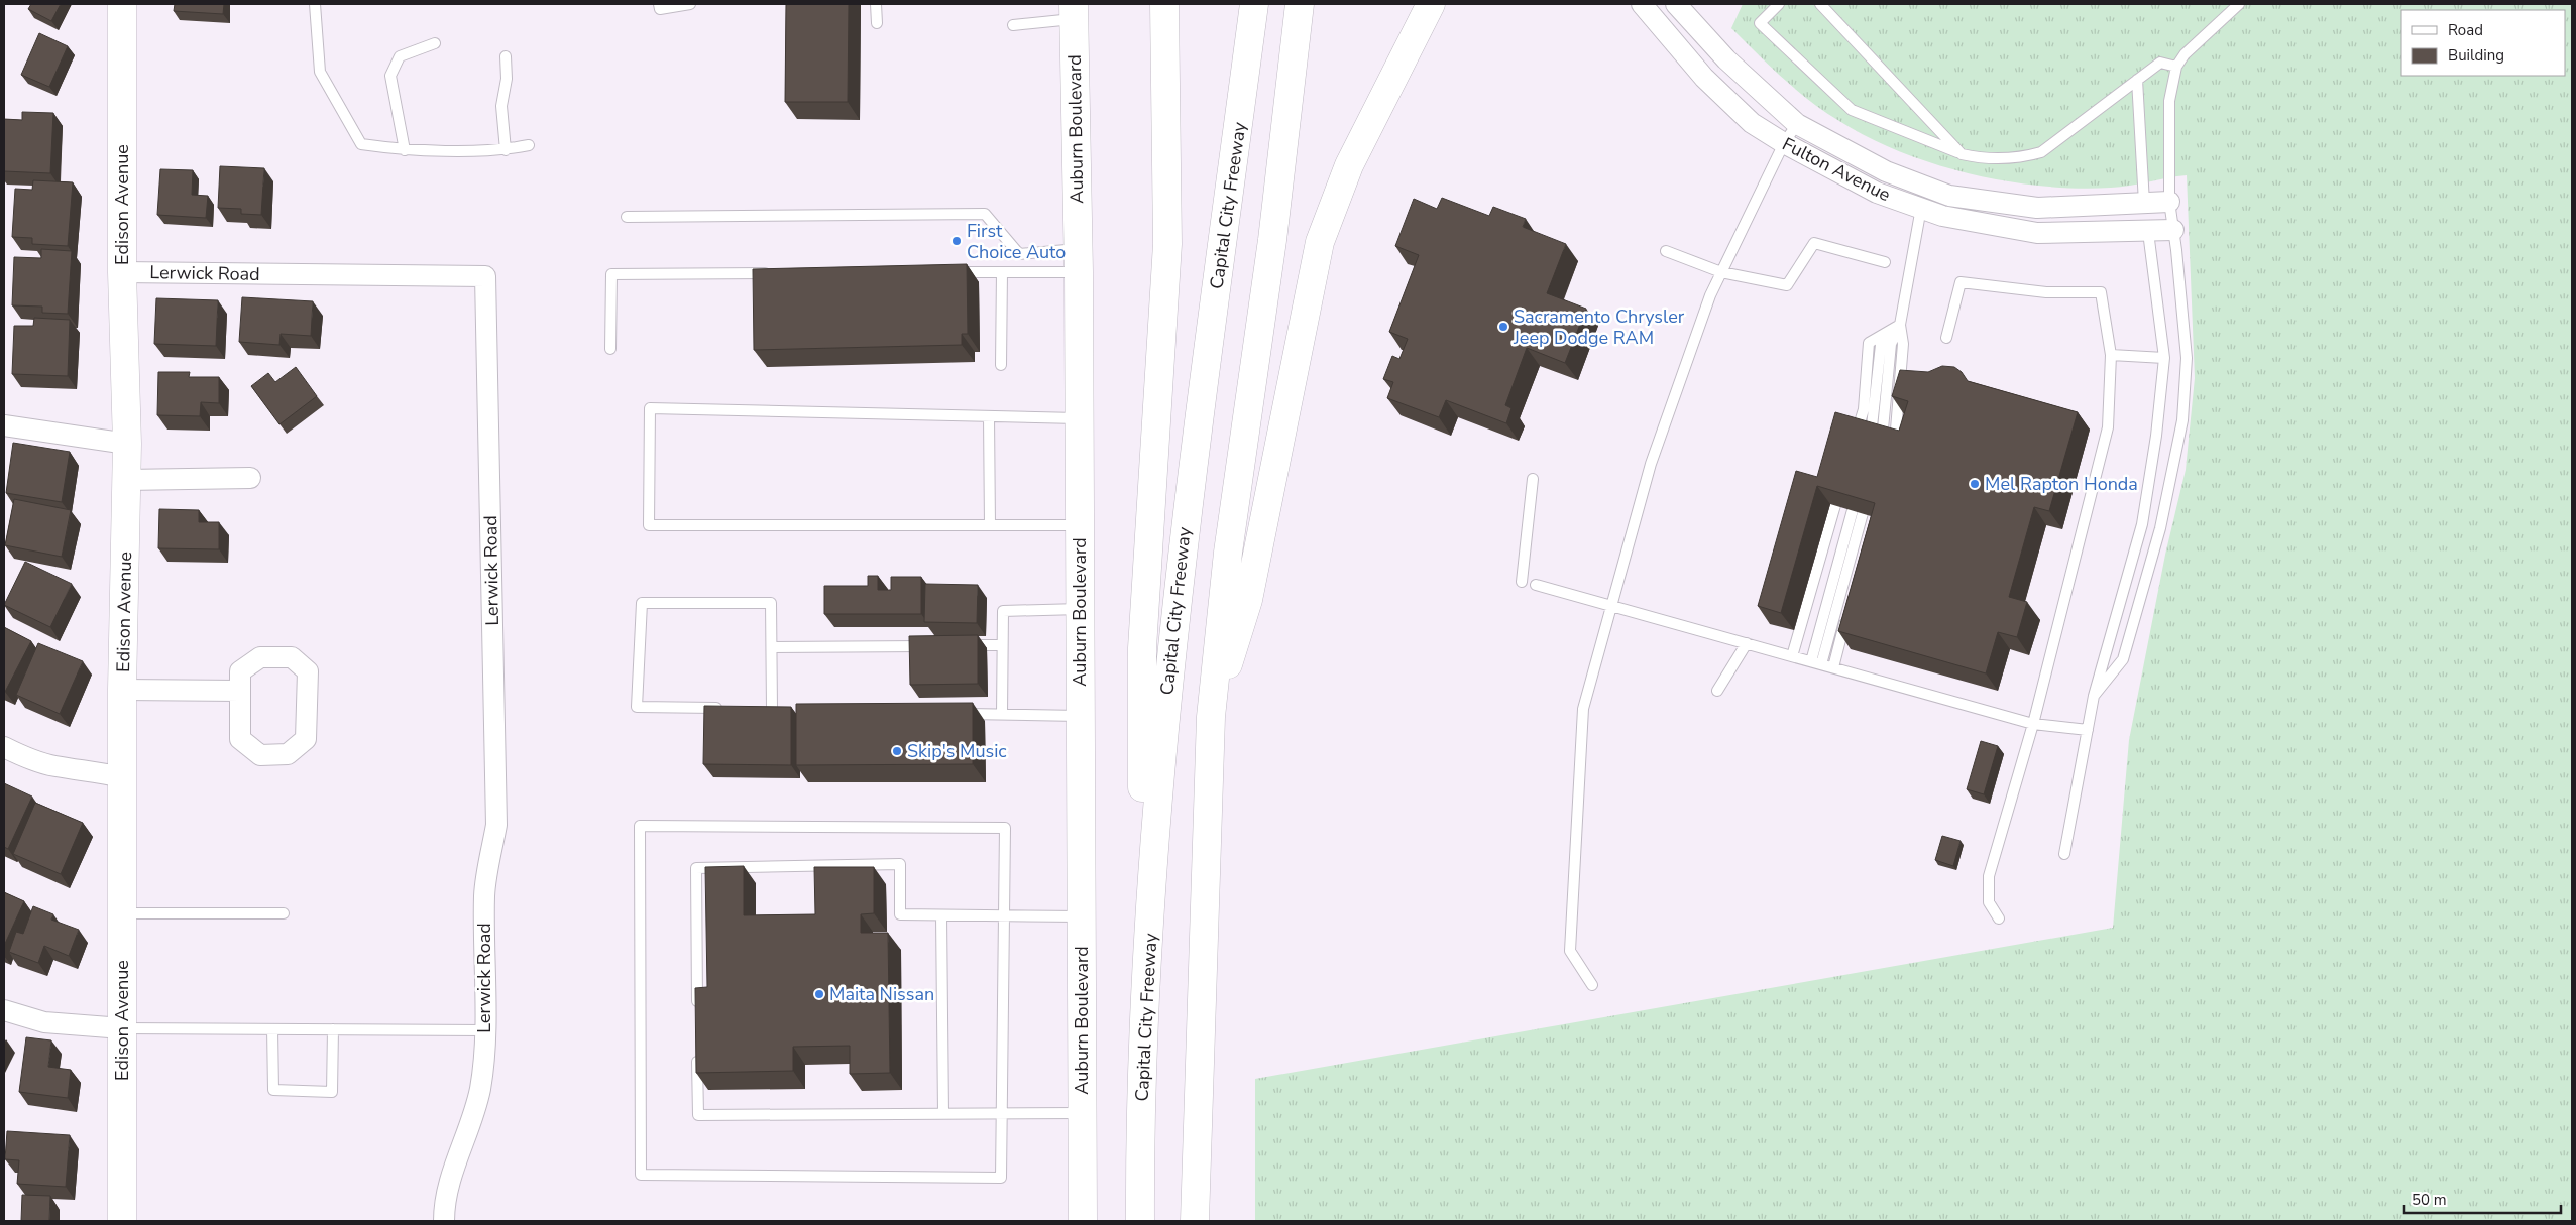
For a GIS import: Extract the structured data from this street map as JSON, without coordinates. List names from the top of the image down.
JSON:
{
  "streets": {
    "main road": ["Auburn Boulevard", "Edison Avenue", "Capital City Freeway"],
    "street": ["Fulton Avenue", "Lerwick Road"]
  },
  "crossings": [
    ["Edison Avenue", "Lerwick Road"]
  ],
  "places": [
    "First Choice Auto",
    "Sacramento Chrysler Jeep Dodge RAM",
    "Mel Rapton Honda",
    "Skip's Music",
    "Maita Nissan"
  ],
  "legend": ["Road", "Building"],
  "scale_bar": "50 m"
}
